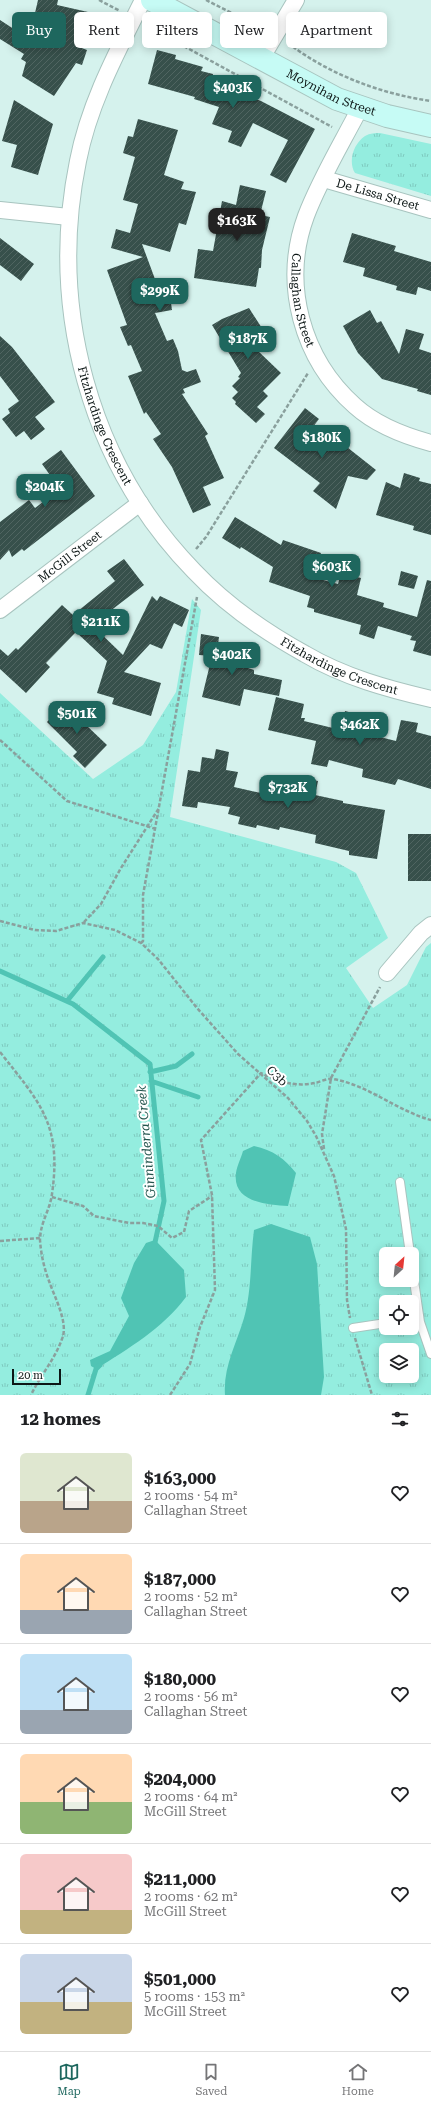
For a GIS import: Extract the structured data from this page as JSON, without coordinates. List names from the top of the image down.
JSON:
{
  "streets": {
    "street": [
      "Moynihan Street",
      "De Lissa Street",
      "Callaghan Street",
      "Fitzhardinge Crescent",
      "McGill Street"
    ],
    "path": ["C3b"]
  },
  "crossings": [
    ["Moynihan Street", "Callaghan Street"],
    ["De Lissa Street", "Callaghan Street"],
    ["Fitzhardinge Crescent", "McGill Street"]
  ],
  "water": ["Ginninderra Creek"],
  "scale_bar": "20 m",
  "north": "top right",
  "page": {
    "chip": [
      "Buy",
      "Rent",
      "Filters",
      "New",
      "Apartment"
    ],
    "price": [
      "$403K",
      "$163K",
      "$299K",
      "$187K",
      "$180K",
      "$204K",
      "$603K",
      "$211K",
      "$402K",
      "$501K",
      "$462K",
      "$732K"
    ],
    "scale": "20 m",
    "heading": "12 homes",
    "list": [
      {
        "name": "$163,000",
        "note": "2 rooms · 54 m² · Callaghan Street"
      },
      {
        "name": "$187,000",
        "note": "2 rooms · 52 m² · Callaghan Street"
      },
      {
        "name": "$180,000",
        "note": "2 rooms · 56 m² · Callaghan Street"
      },
      {
        "name": "$204,000",
        "note": "2 rooms · 64 m² · McGill Street"
      },
      {
        "name": "$211,000",
        "note": "2 rooms · 62 m² · McGill Street"
      },
      {
        "name": "$501,000",
        "note": "5 rooms · 153 m² · McGill Street"
      }
    ],
    "tabs": ["Map", "Saved", "Home"]
  }
}
